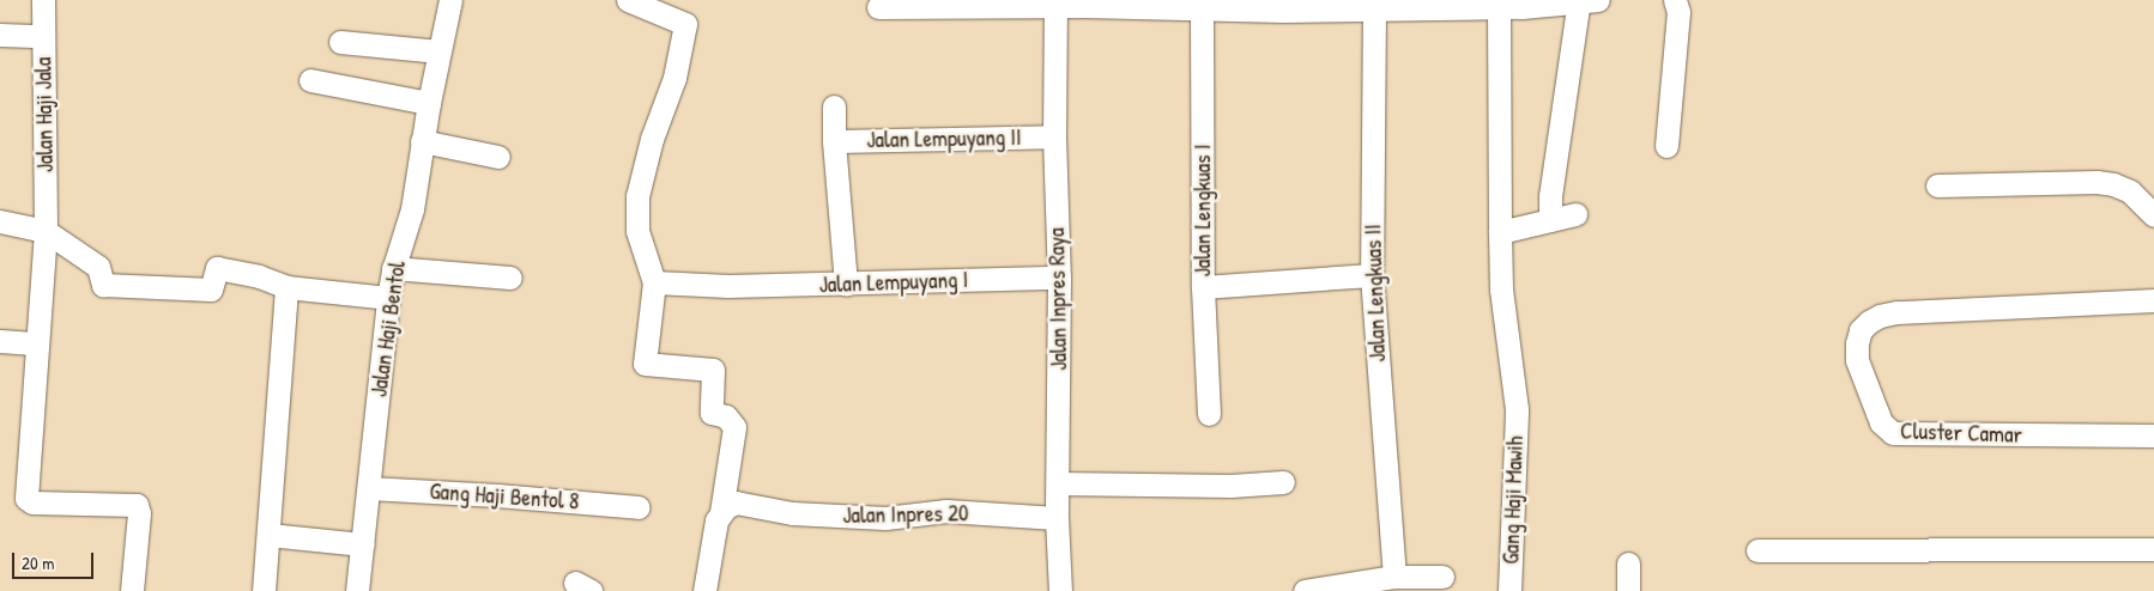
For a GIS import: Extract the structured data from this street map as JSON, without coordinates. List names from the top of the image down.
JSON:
{
  "streets": {
    "street": [
      "Jalan Haji Jala",
      "Jalan Lempuyang II",
      "Jalan Lengkuas I",
      "Jalan Lempuyang I",
      "Jalan Lengkuas II",
      "Jalan Inpres Raya",
      "Jalan Haji Bentol",
      "Cluster Camar",
      "Gang Haji Bentol 8",
      "Gang Haji Mawih",
      "Jalan Inpres 20"
    ]
  },
  "crossings": [
    ["Jalan Lempuyang II", "Jalan Inpres Raya"],
    ["Jalan Lempuyang I", "Jalan Inpres Raya"],
    ["Jalan Inpres Raya", "Jalan Inpres 20"],
    ["Jalan Haji Bentol", "Gang Haji Bentol 8"]
  ],
  "scale_bar": "20 m"
}
